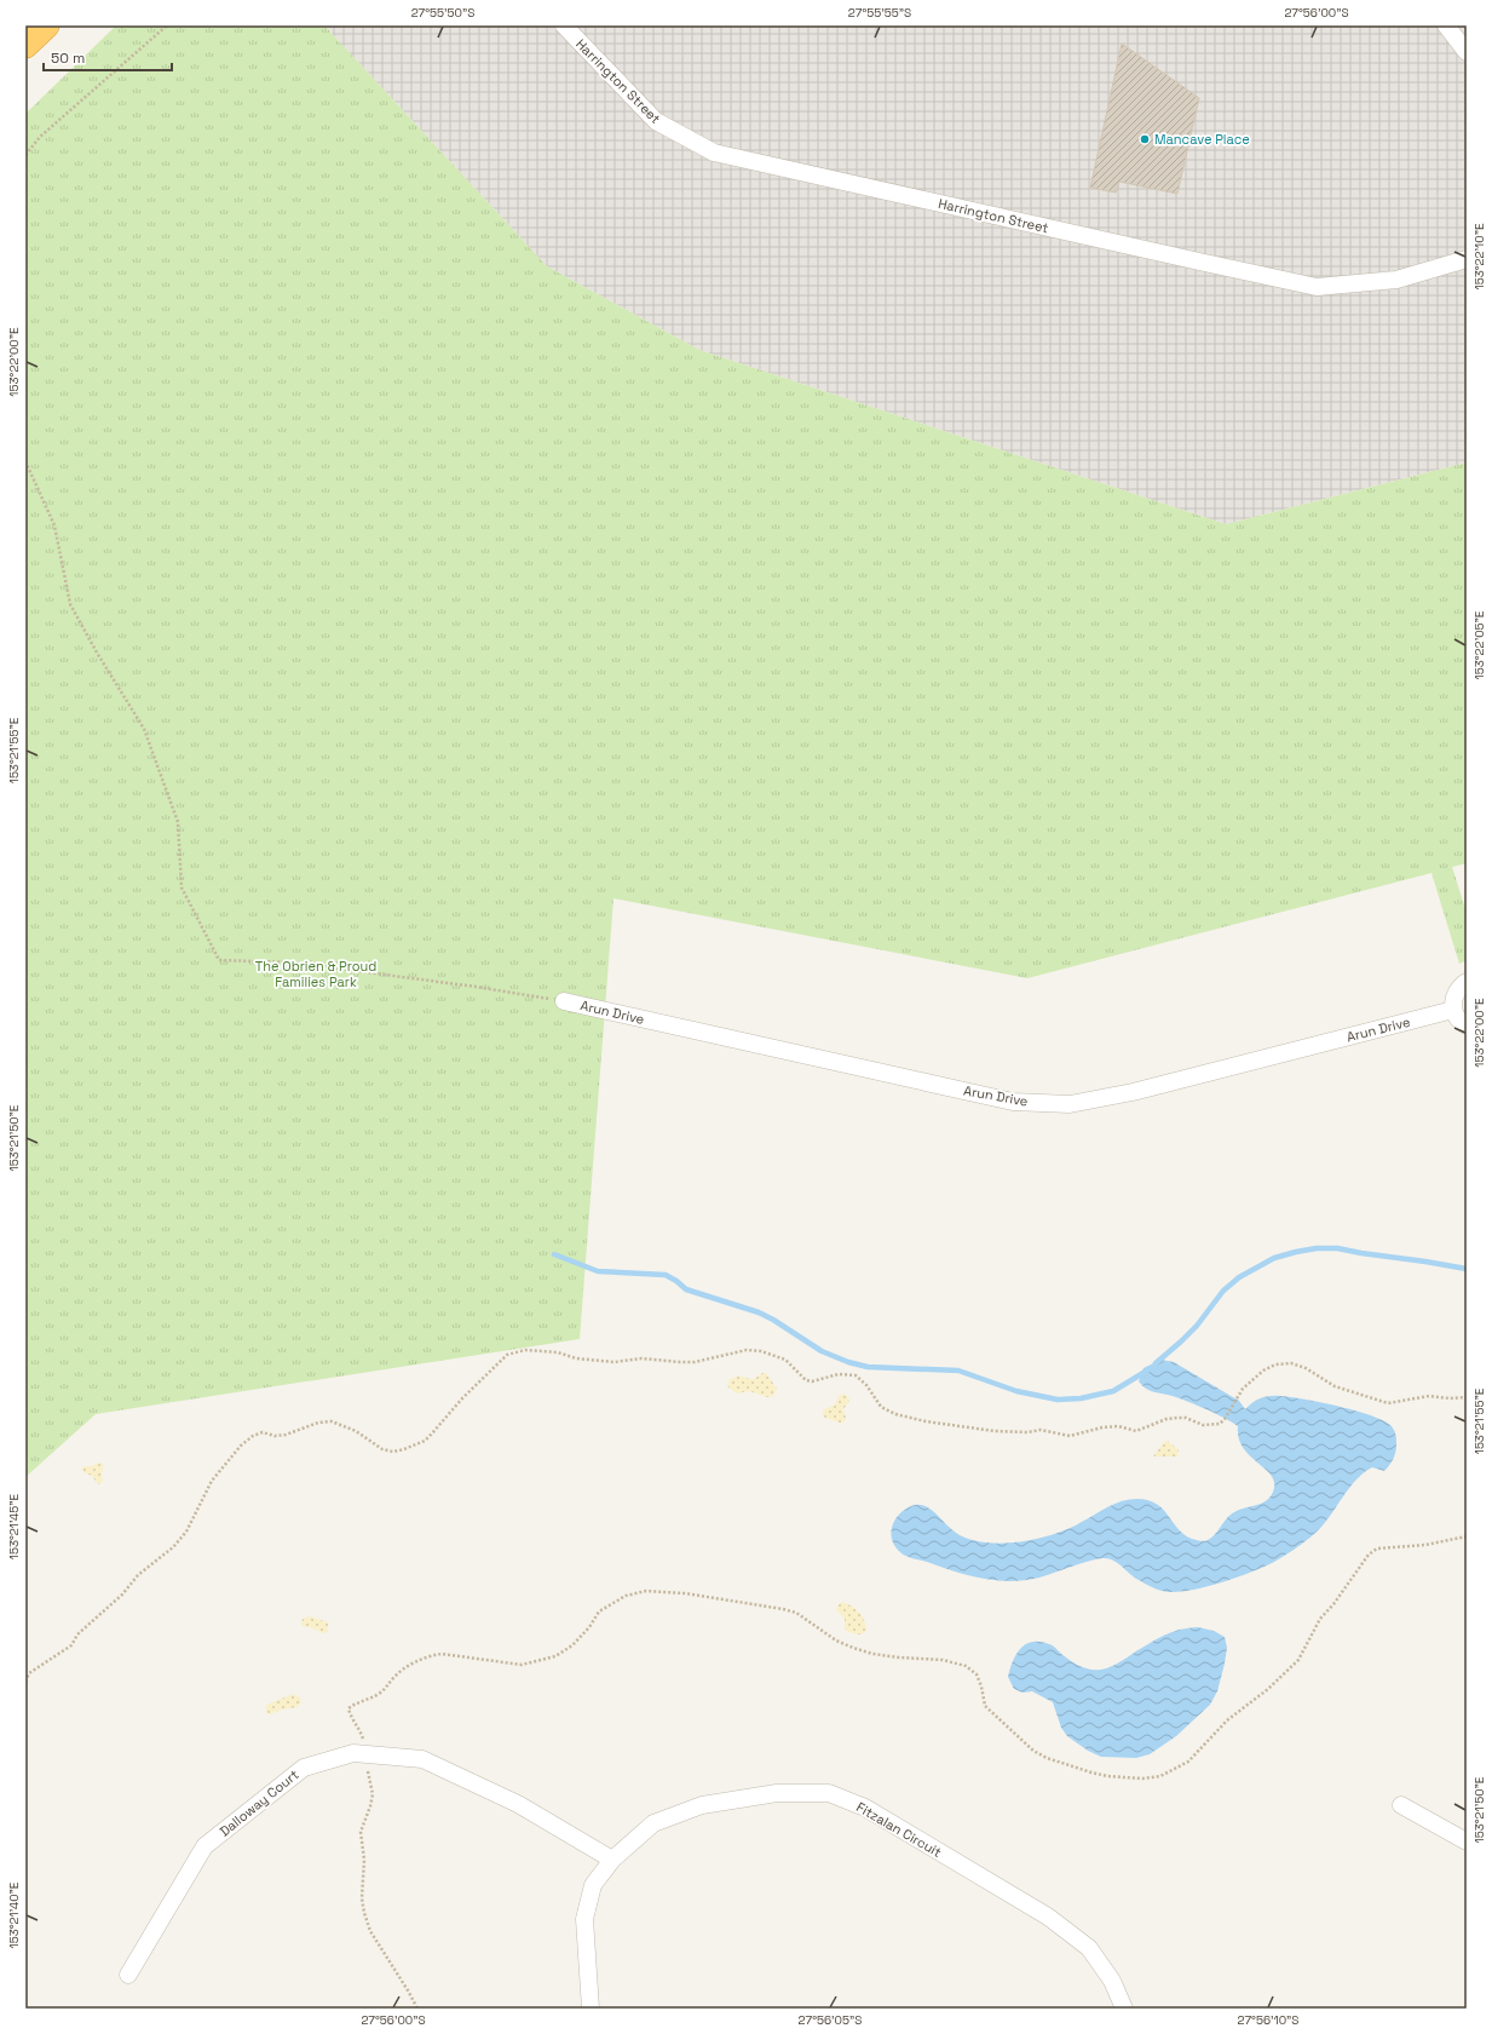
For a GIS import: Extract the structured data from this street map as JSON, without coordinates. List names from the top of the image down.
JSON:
{
  "streets": {
    "street": [
      "Harrington Street",
      "Arun Drive",
      "Dalloway Court",
      "Fitzalan Circuit"
    ]
  },
  "crossings": [
    ["Dalloway Court", "Fitzalan Circuit"]
  ],
  "parks": ["The Obrien & Proud Families Park"],
  "places": ["Mancave Place"],
  "scale_bar": "50 m",
  "coordinates": [
    "27°55'50\"S",
    "27°55'55\"S",
    "27°56'00\"S",
    "153°22'10\"E",
    "153°22'00\"E",
    "153°22'05\"E",
    "153°21'55\"E",
    "153°21'50\"E",
    "153°21'45\"E",
    "153°21'40\"E",
    "27°56'05\"S",
    "27°56'10\"S"
  ]
}
